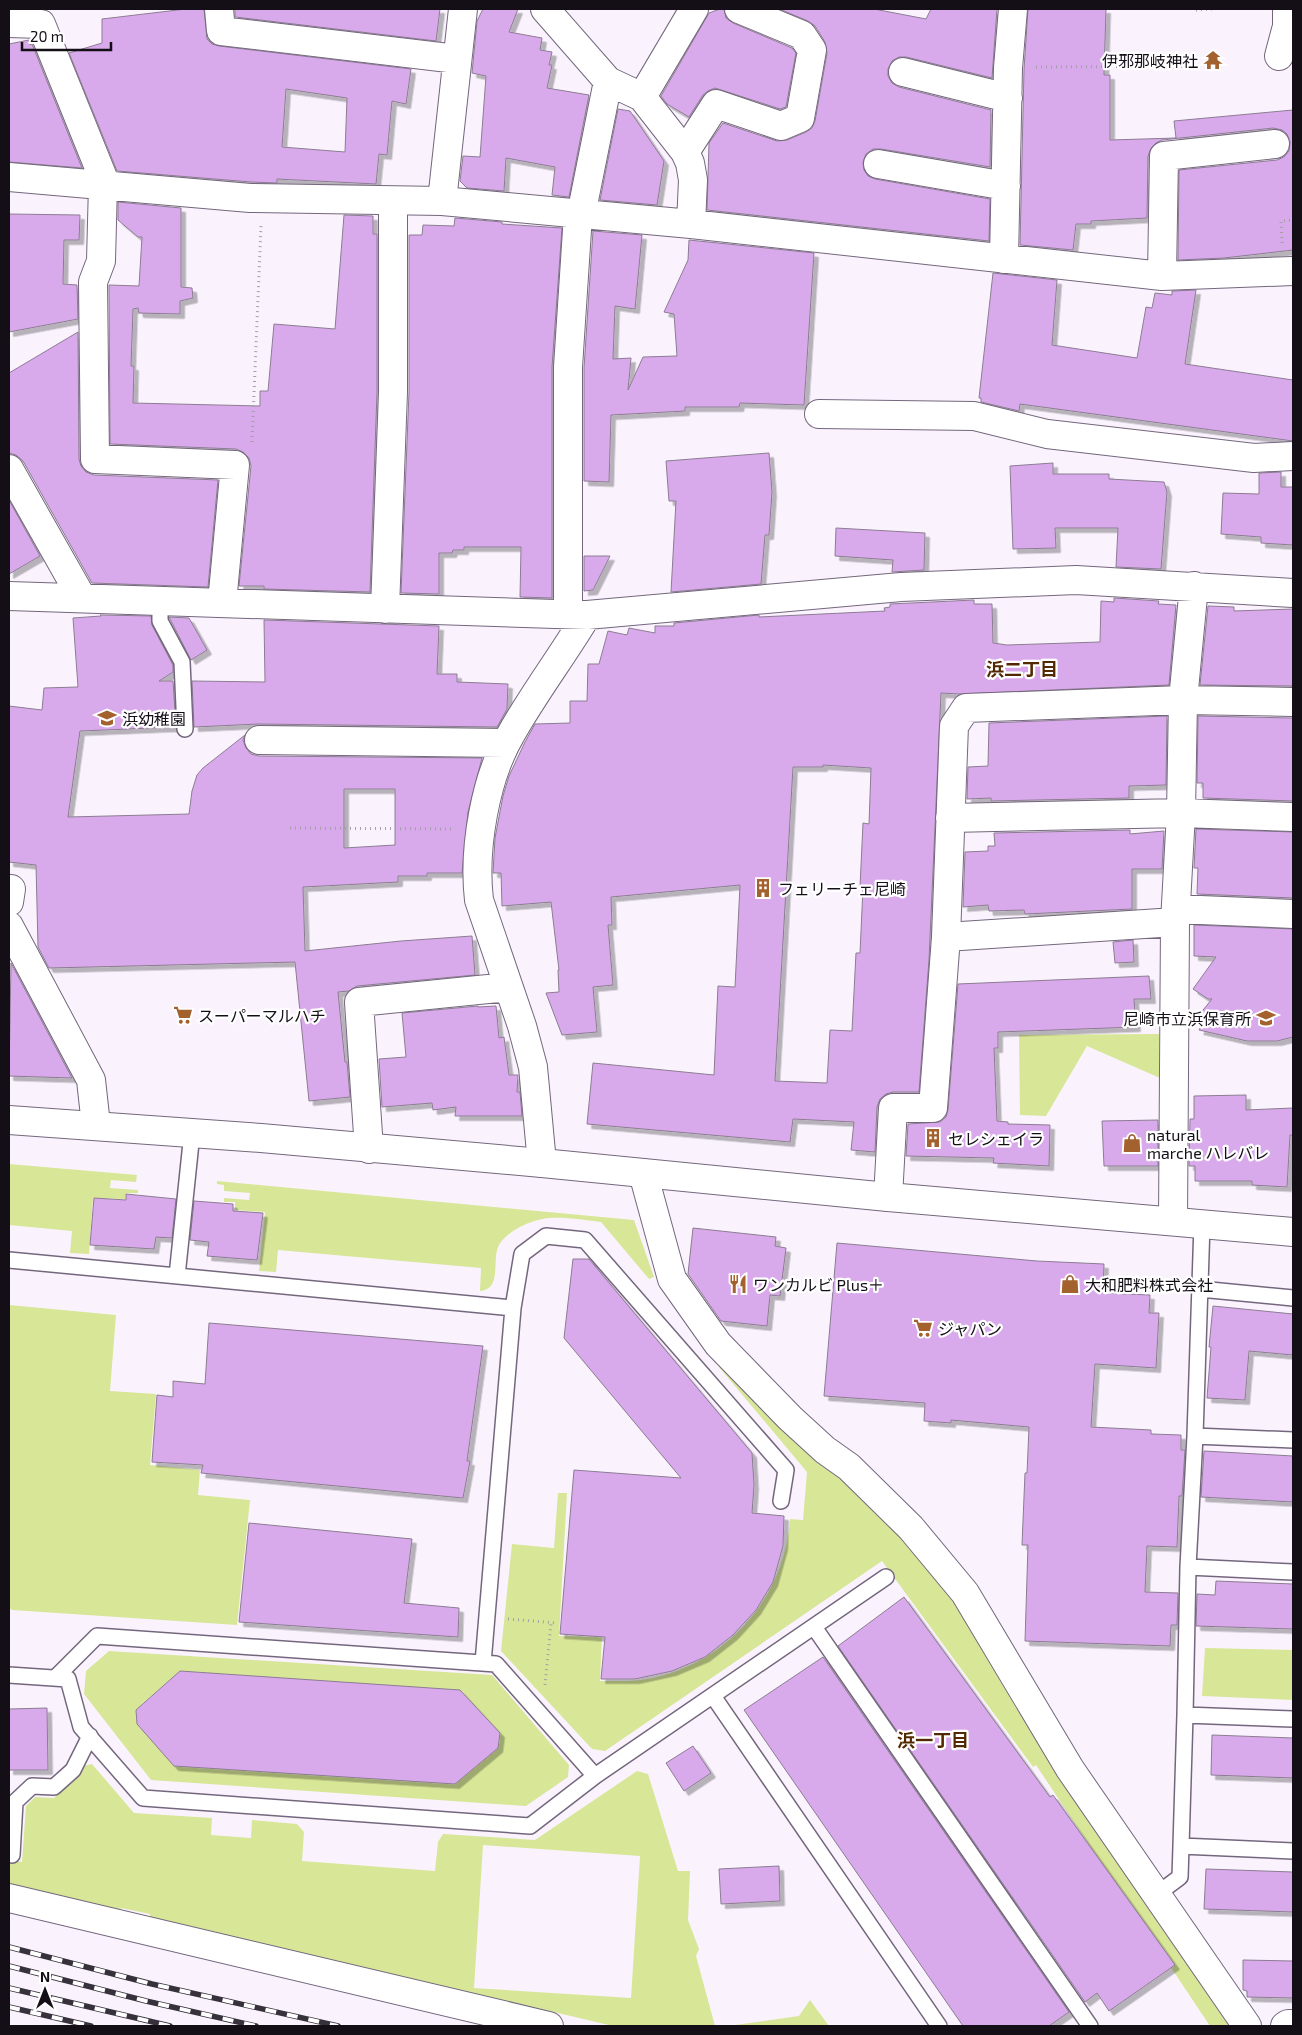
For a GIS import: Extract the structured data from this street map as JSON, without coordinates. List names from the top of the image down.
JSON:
{
  "districts": ["浜二丁目", "浜一丁目"],
  "places": {
    "temple": ["伊邪那岐神社"],
    "school or university": ["浜幼稚園", "尼崎市立浜保育所"],
    "building": ["フェリーチェ尼崎", "セレシェイラ"],
    "supermarket": ["スーパーマルハチ", "ジャパン"],
    "shop": ["natural marche ハレバレ", "大和肥料株式会社"],
    "restaurant": ["ワンカルビ Plus＋"]
  },
  "scale_bar": "20 m",
  "north": "top"
}
